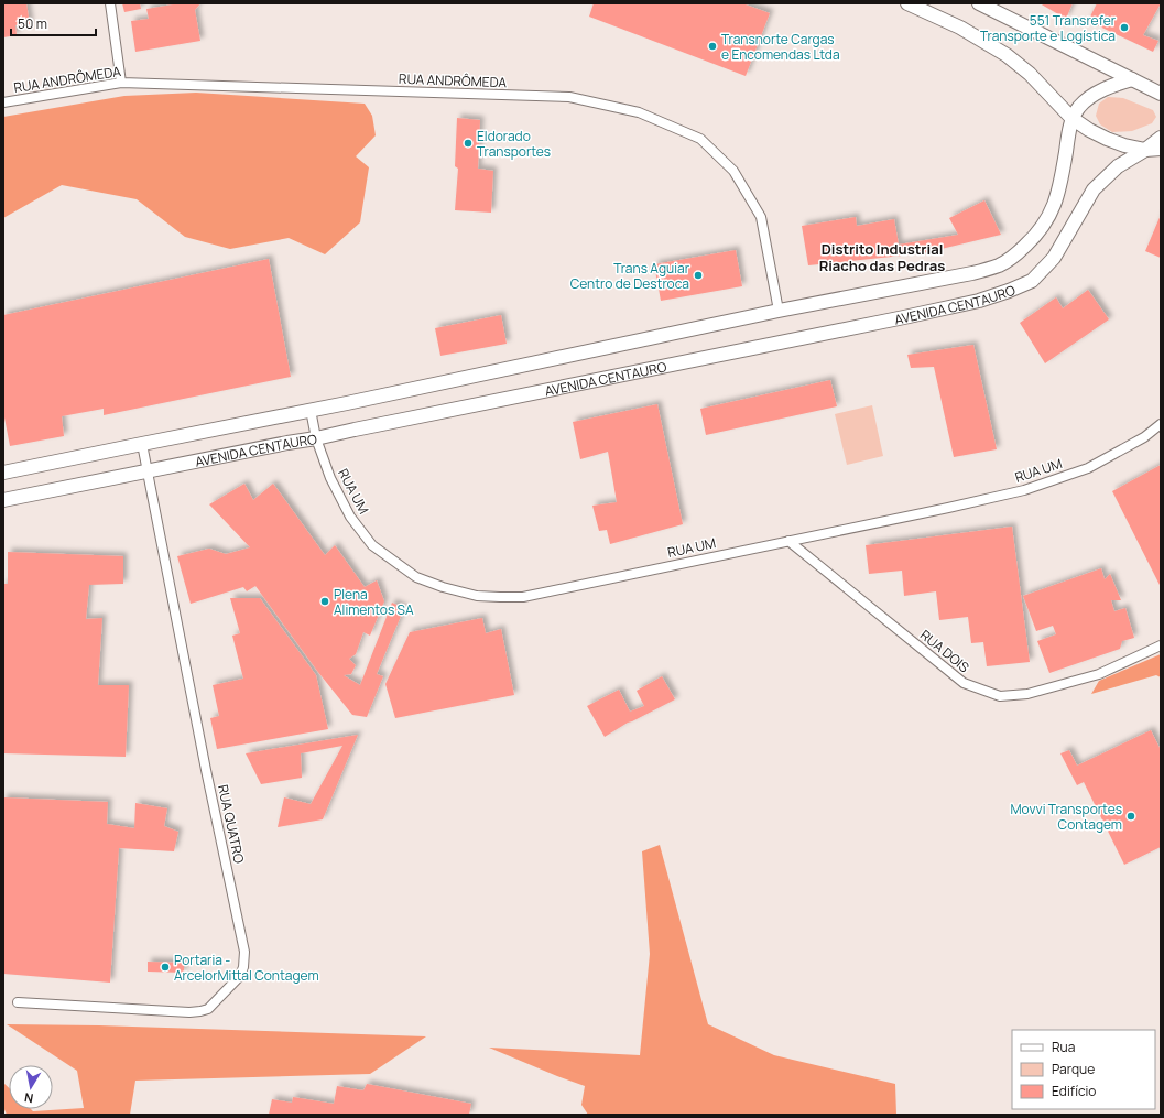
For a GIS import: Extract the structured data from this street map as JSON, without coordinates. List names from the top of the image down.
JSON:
{
  "streets": {
    "street": [
      "RUA ANDRÔMEDA",
      "AVENIDA CENTAURO",
      "RUA UM",
      "RUA DOIS",
      "RUA QUATRO"
    ]
  },
  "crossings": [
    ["RUA ANDRÔMEDA", "AVENIDA CENTAURO"],
    ["AVENIDA CENTAURO", "RUA UM"],
    ["AVENIDA CENTAURO", "RUA QUATRO"],
    ["RUA UM", "RUA DOIS"]
  ],
  "districts": ["Distrito Industrial Riacho das Pedras"],
  "places": [
    "551 Transrefer Transporte e Logística",
    "Transnorte Cargas e Encomendas Ltda",
    "Eldorado Transportes",
    "Trans Aguiar Centro de Destroca",
    "Plena Alimentos SA",
    "Movvi Transportes Contagem",
    "Portaria - ArcelorMittal Contagem"
  ],
  "legend": ["Rua", "Parque", "Edifício"],
  "scale_bar": "50 m",
  "north": "bottom"
}
